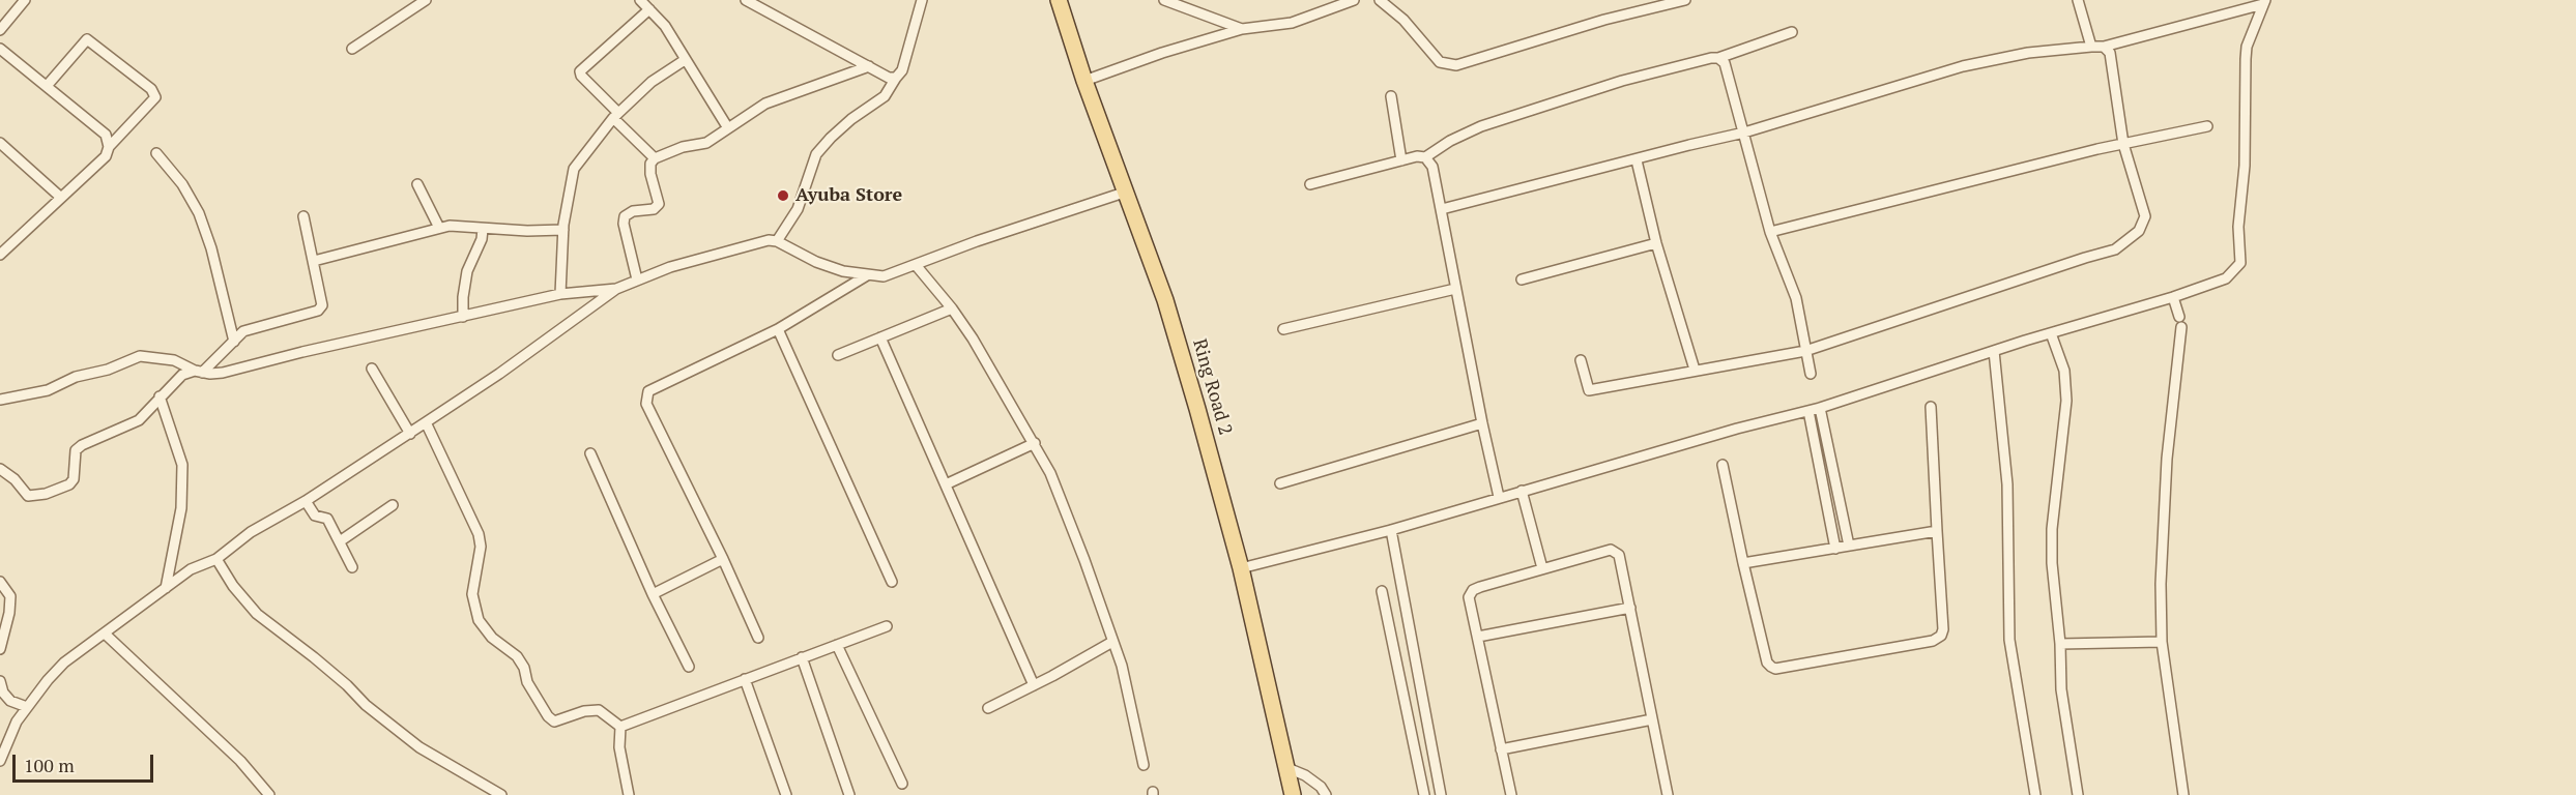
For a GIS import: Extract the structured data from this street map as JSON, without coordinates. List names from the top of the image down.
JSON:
{
  "streets": {
    "main road": ["Ring Road 2"]
  },
  "places": ["Ayuba Store"],
  "scale_bar": "100 m"
}
